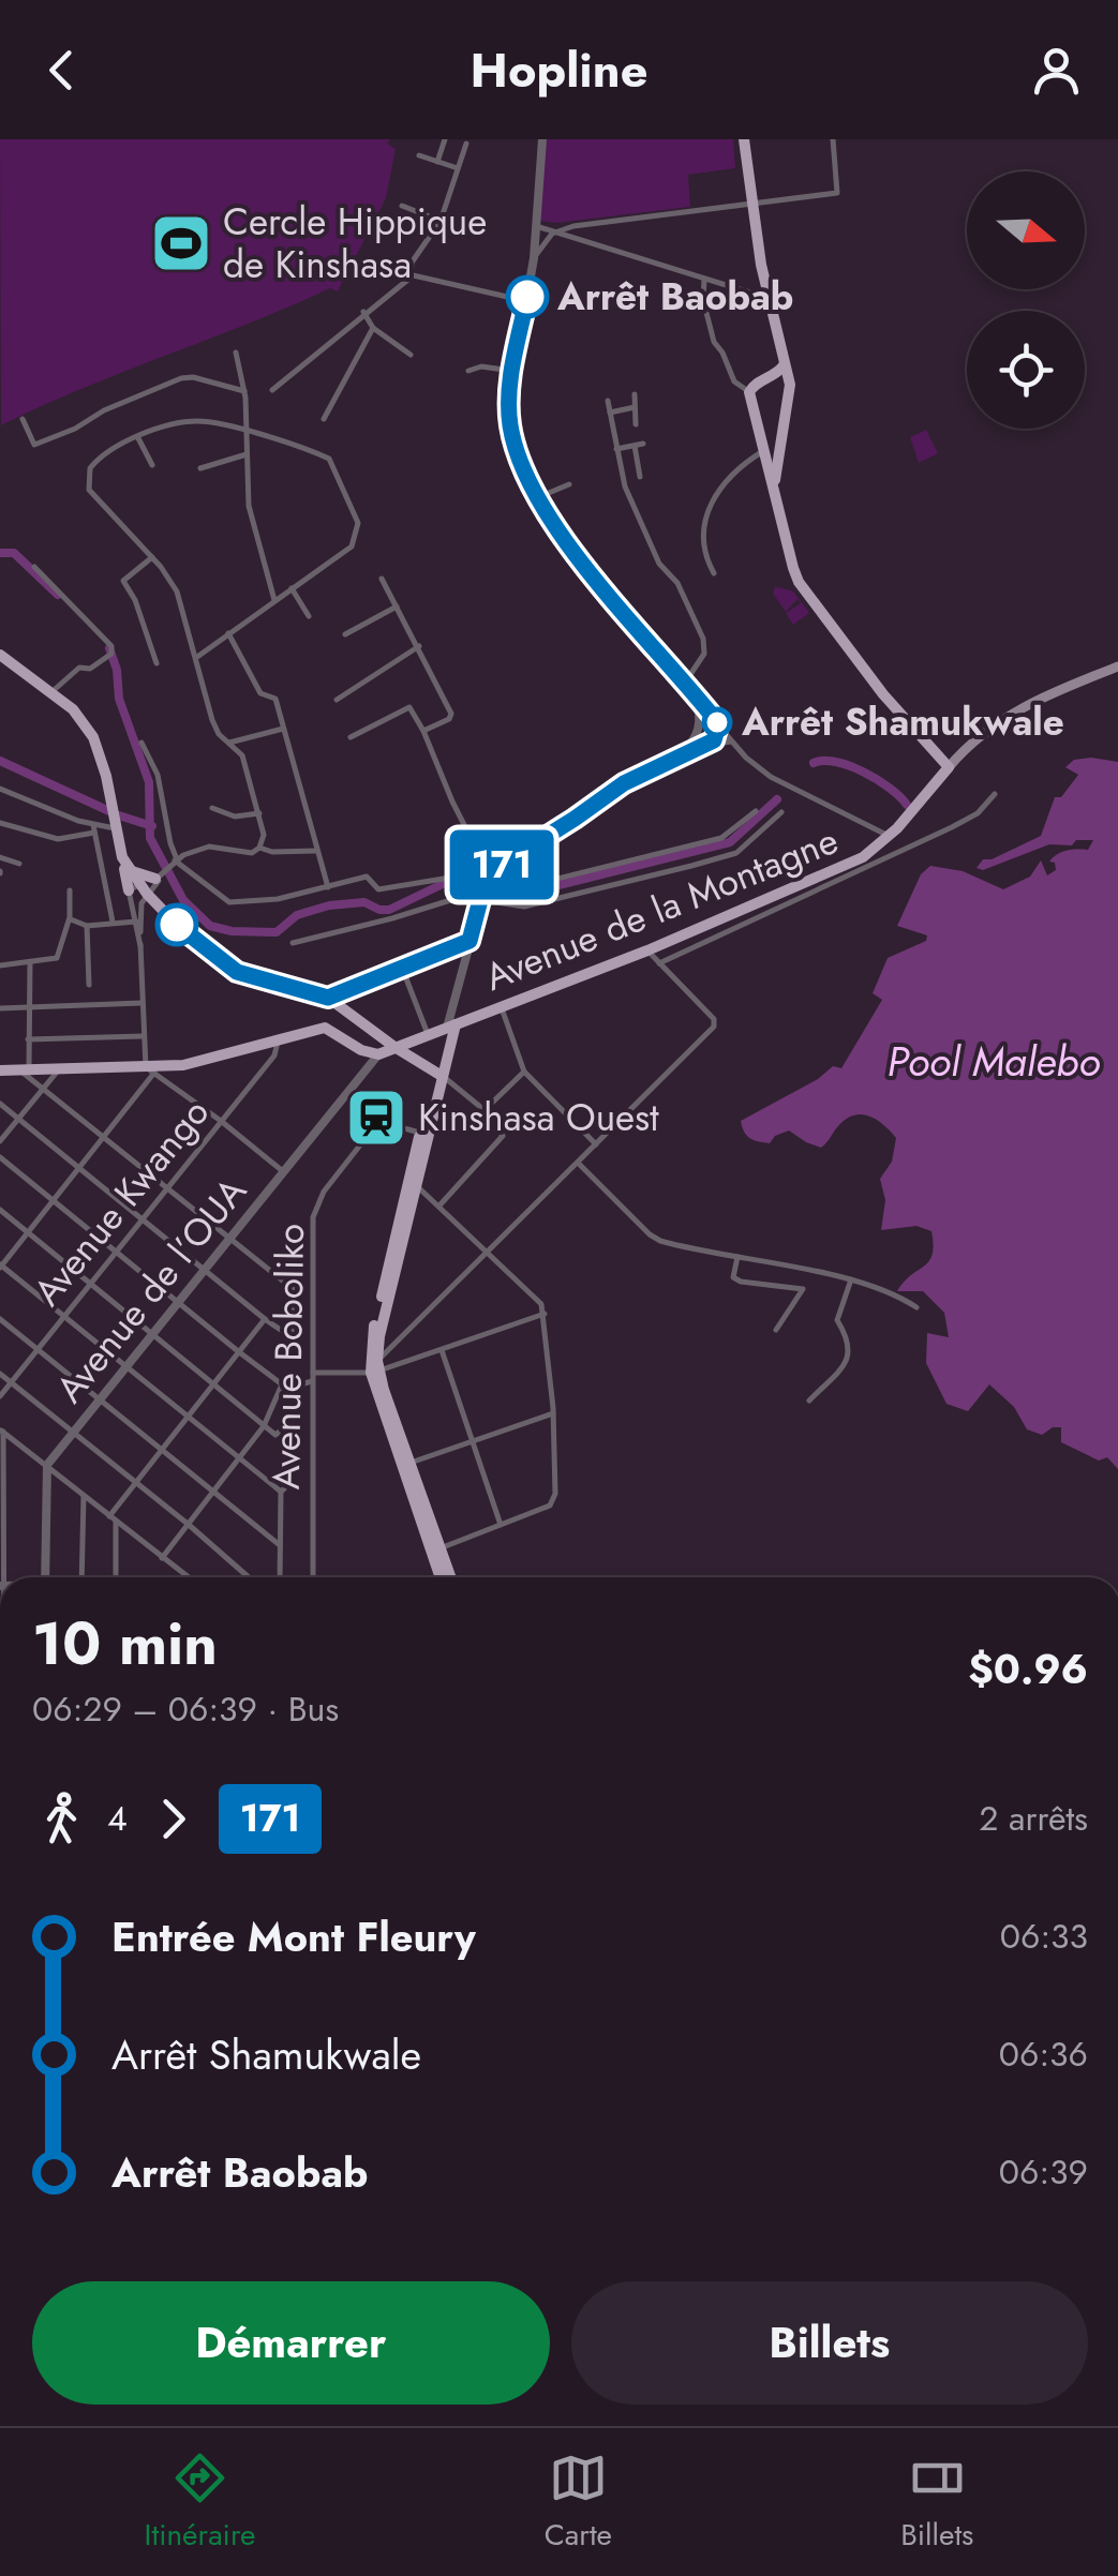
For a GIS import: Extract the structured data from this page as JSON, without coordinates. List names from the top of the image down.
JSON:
{
  "streets": {
    "main road": ["Avenue de la Montagne"],
    "street": ["Avenue Kwango", "Avenue de l’OUA", "Avenue Boboliko"]
  },
  "crossings": [
    ["Avenue de la Montagne", "Avenue de l’OUA"]
  ],
  "water": ["Pool Malebo"],
  "places": {
    "sports": ["Cercle Hippique de Kinshasa"],
    "other": ["Arrêt Baobab", "Arrêt Shamukwale"],
    "station": ["Kinshasa Ouest"]
  },
  "lines": ["bus line 171"],
  "north": "right",
  "page": {
    "header": "Hopline",
    "on_map": "171",
    "heading": ["10 min", "06:29 – 06:39 · Bus", "$0.96"],
    "legs": ["4", "171", "2 arrêts"],
    "list": [
      {
        "name": "Entrée Mont Fleury",
        "value": "06:33"
      },
      {
        "name": "Arrêt Shamukwale",
        "value": "06:36"
      },
      {
        "name": "Arrêt Baobab",
        "value": "06:39"
      }
    ],
    "buttons": ["Démarrer", "Billets"],
    "tabs": ["Itinéraire", "Carte", "Billets"]
  }
}
